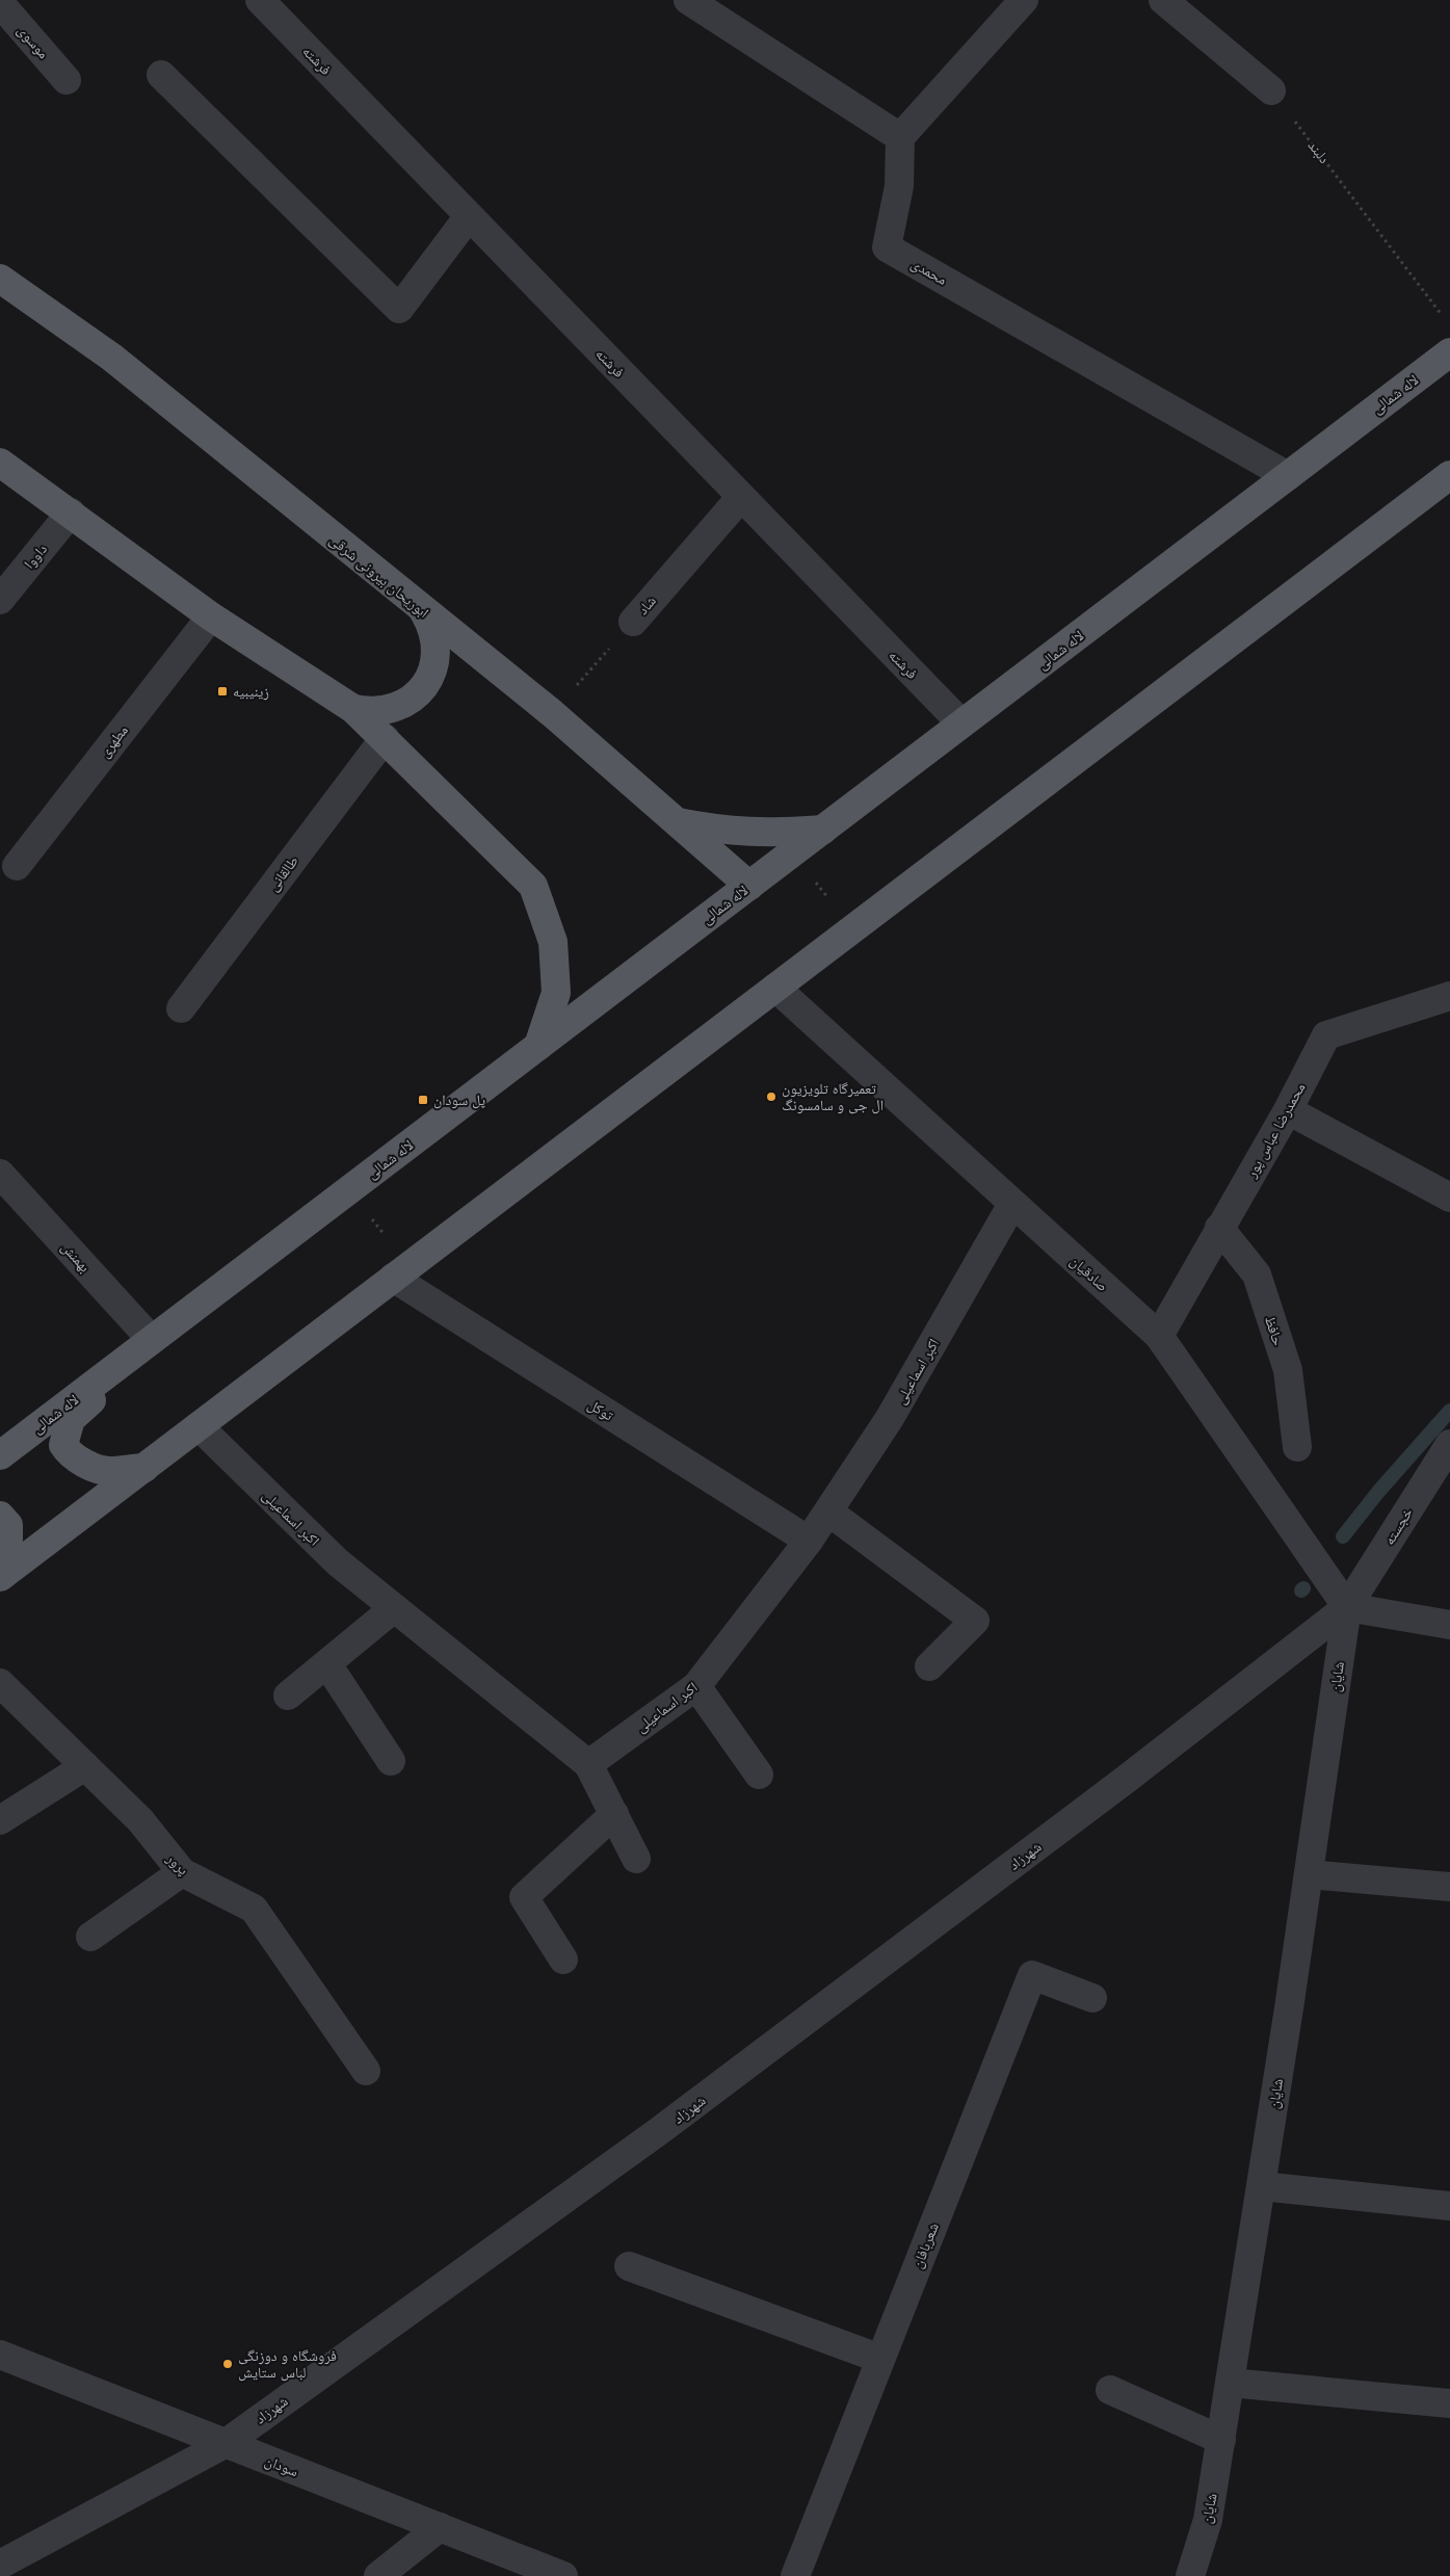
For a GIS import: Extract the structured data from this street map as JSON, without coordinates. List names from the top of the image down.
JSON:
{
  "streets": {
    "main road": ["لاله شمالی", "ابوریحان بیرونی شرقی"],
    "street": [
      "موسوی",
      "فرشته",
      "محمدی",
      "داووا",
      "شاد",
      "مطهری",
      "طالقانی",
      "محمدرضا عباس پور",
      "بهمنش",
      "صادقیان",
      "حافظ",
      "اکبر اسماعیلی",
      "توکل",
      "خجسته",
      "شایان",
      "شهرزاد",
      "پرور",
      "شعربافان",
      "سودان"
    ],
    "path": ["دلبند"]
  },
  "crossings": [
    ["فرشته", "لاله شمالی"],
    ["فرشته", "شاد"],
    ["محمدی", "لاله شمالی"],
    ["لاله شمالی", "ابوریحان بیرونی شرقی"],
    ["لاله شمالی", "بهمنش"],
    ["ابوریحان بیرونی شرقی", "شاد"],
    ["محمدرضا عباس پور", "صادقیان"],
    ["محمدرضا عباس پور", "حافظ"],
    ["صادقیان", "اکبر اسماعیلی"],
    ["صادقیان", "خجسته"],
    ["صادقیان", "شایان"],
    ["صادقیان", "شهرزاد"],
    ["اکبر اسماعیلی", "توکل"],
    ["خجسته", "شایان"],
    ["خجسته", "شهرزاد"],
    ["شایان", "شهرزاد"],
    ["شهرزاد", "سودان"]
  ],
  "places": {
    "transit": ["زینیبیه", "پل سودان"],
    "other": ["تعمیرگاه تلویزیون ال جی و سامسونگ", "فروشگاه و دوزنگی لباس ستایش"]
  }
}
